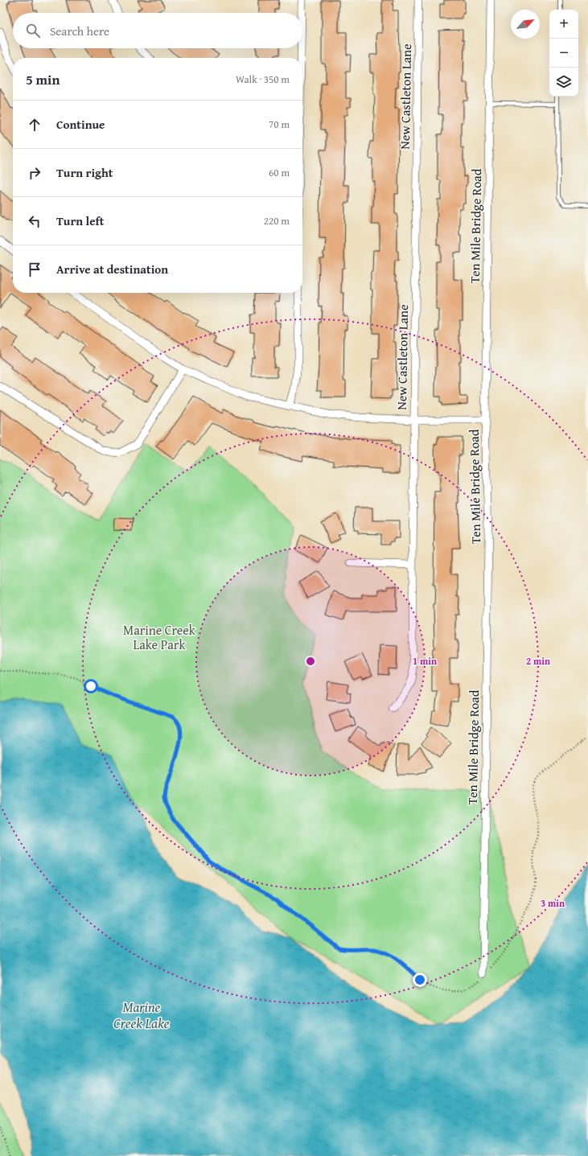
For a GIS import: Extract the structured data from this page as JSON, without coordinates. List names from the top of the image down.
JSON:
{
  "streets": {
    "street": ["New Castleton Lane", "Ten Mile Bridge Road"]
  },
  "water": ["Marine Creek Lake"],
  "parks": ["Marine Creek Lake Park"],
  "north": "top right",
  "page": {
    "map_buttons": ["+", "−"],
    "search": "Search here",
    "heading": ["5 min", "Walk · 350 m"],
    "list": [
      ["Continue", "70 m"],
      ["Turn right", "60 m"],
      ["Turn left", "220 m"],
      "Arrive at destination"
    ]
  },
  "rings": ["1 min", "2 min", "3 min"]
}
